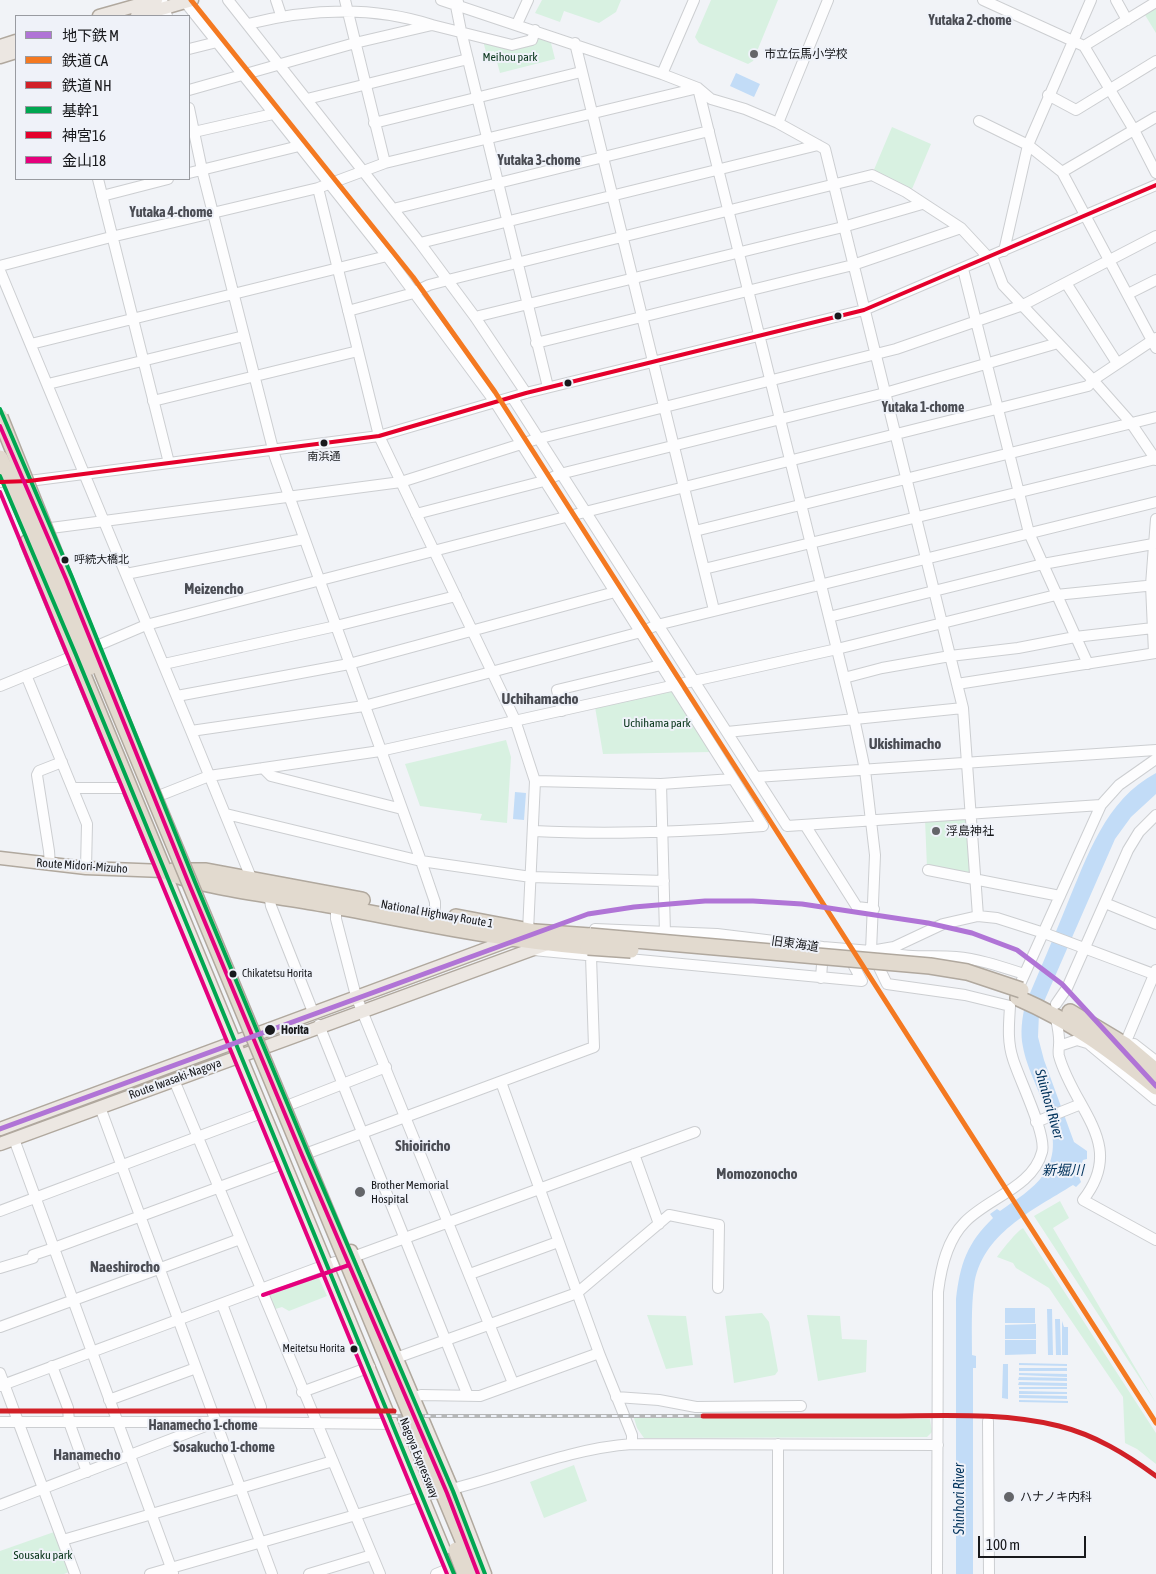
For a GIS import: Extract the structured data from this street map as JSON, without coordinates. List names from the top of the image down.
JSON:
{
  "streets": {
    "highway": ["National Highway Route 1", "Nagoya Expressway"],
    "main road": ["Route Midori-Mizuho", "Route Iwasaki-Nagoya"],
    "street": ["旧東海道"]
  },
  "crossings": [
    ["National Highway Route 1", "旧東海道"],
    ["National Highway Route 1", "Route Iwasaki-Nagoya"],
    ["旧東海道", "Route Iwasaki-Nagoya"]
  ],
  "districts": [
    "Yutaka 2-chome",
    "Yutaka 3-chome",
    "Yutaka 4-chome",
    "Yutaka 1-chome",
    "Meizencho",
    "Uchihamacho",
    "Ukishimacho",
    "Shioiricho",
    "Momozonocho",
    "Naeshirocho",
    "Hanamecho 1-chome",
    "Sosakucho 1-chome",
    "Hanamecho"
  ],
  "water": ["Shinhori River", "新堀川"],
  "parks": ["Meihou park", "Uchihama park", "Sousaku park"],
  "places": [
    "市立伝馬小学校",
    "南浜通",
    "呼続大橋北",
    "浮島神社",
    "Chikatetsu Horita",
    "Horita",
    "Brother Memorial Hospital",
    "Meitetsu Horita",
    "ハナノキ内科"
  ],
  "lines": [
    "rail line CA",
    "transit line 神宮16",
    "transit line 基幹1",
    "transit line 金山18",
    "metro line M",
    "rail line NH"
  ],
  "legend": [
    "地下鉄 M",
    "鉄道 CA",
    "鉄道 NH",
    "基幹1",
    "神宮16",
    "金山18"
  ],
  "scale_bar": "100 m"
}
